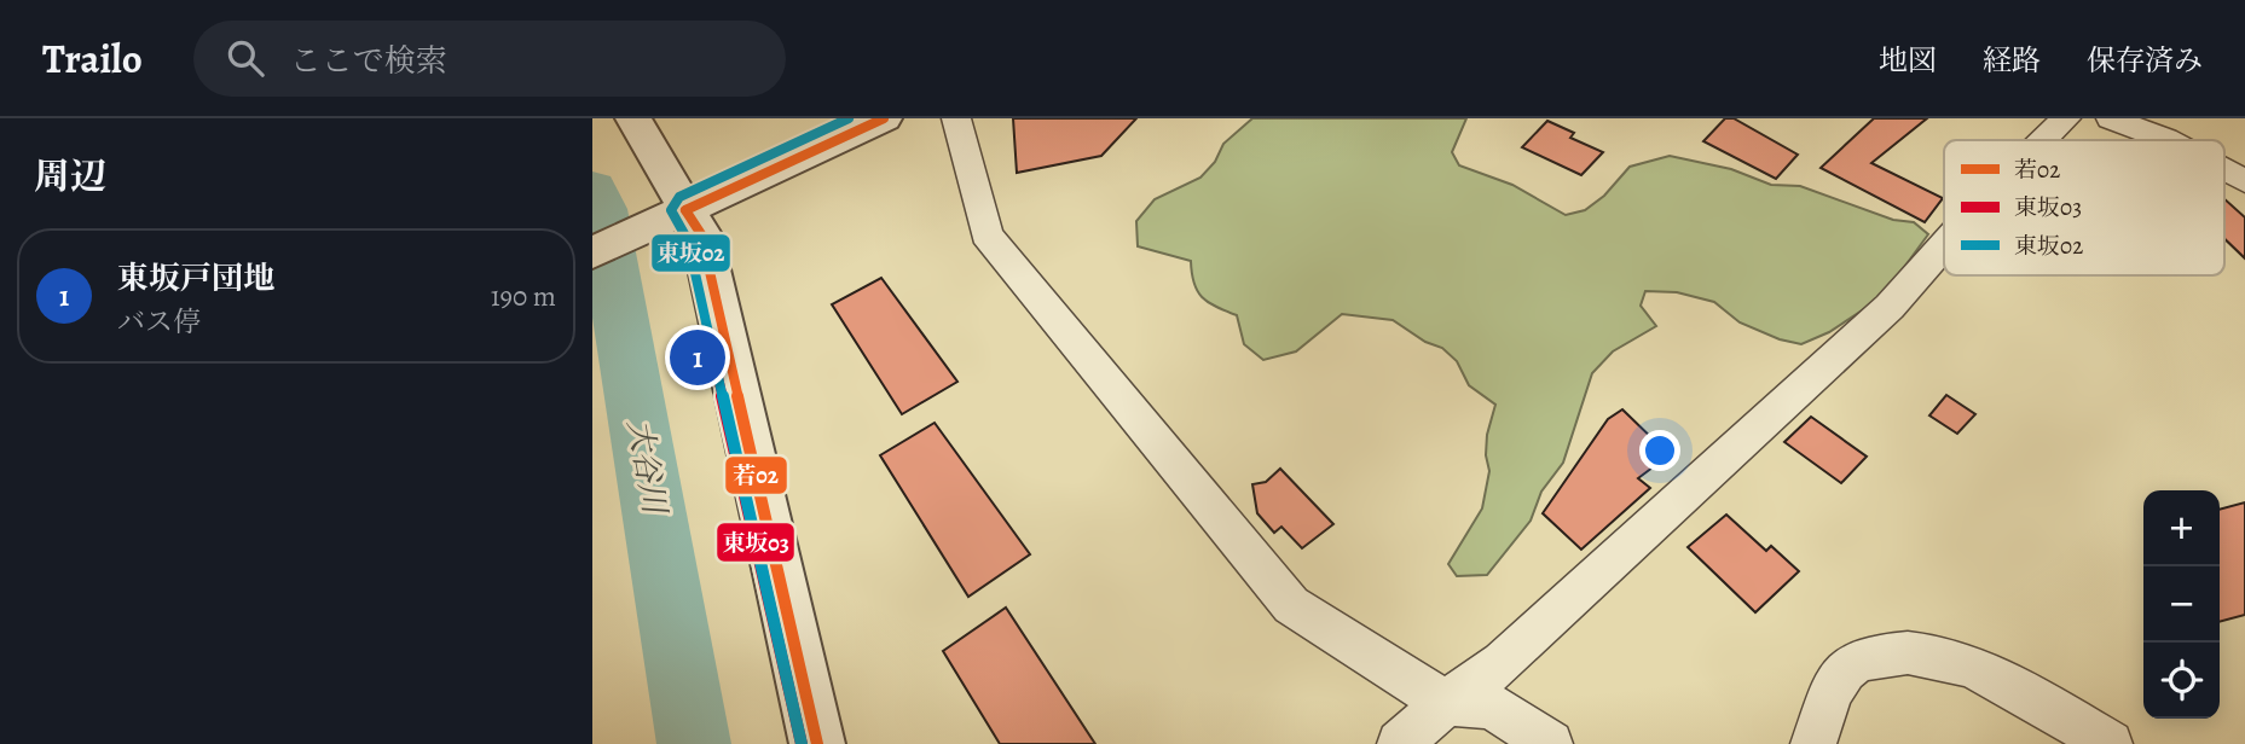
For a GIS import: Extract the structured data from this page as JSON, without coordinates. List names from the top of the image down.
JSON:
{
  "water": ["大谷川"],
  "lines": ["transit line 若02", "transit line 東坂02", "transit line 東坂03"],
  "legend": ["若02", "東坂03", "東坂02"],
  "page": {
    "header": "Trailo",
    "search": "ここで検索",
    "nav": ["地図", "経路", "保存済み"],
    "heading": "周辺",
    "list": [
      {
        "mark": "1",
        "name": "東坂戸団地",
        "note": "バス停",
        "value": "190 m"
      }
    ],
    "pins": "1",
    "map_buttons": ["+", "−"]
  }
}
